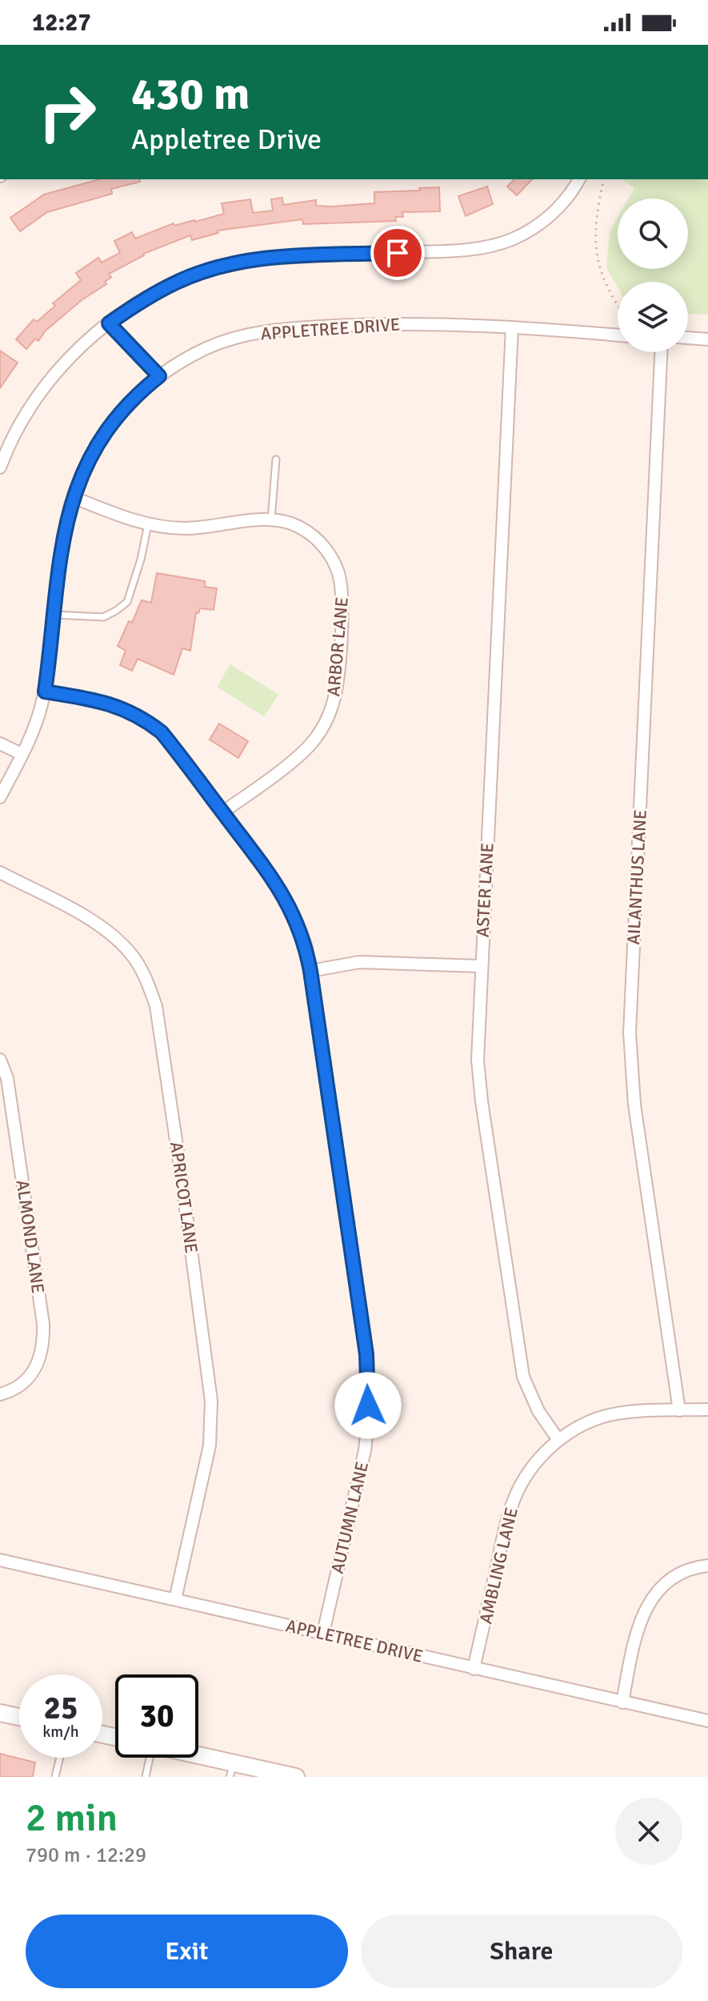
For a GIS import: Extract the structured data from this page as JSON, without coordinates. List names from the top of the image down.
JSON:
{
  "streets": {
    "street": [
      "APPLETREE DRIVE",
      "ARBOR LANE",
      "AILANTHUS LANE",
      "ASTER LANE",
      "APRICOT LANE",
      "ALMOND LANE",
      "AUTUMN LANE",
      "AMBLING LANE"
    ]
  },
  "crossings": [
    ["APPLETREE DRIVE", "ARBOR LANE"],
    ["APPLETREE DRIVE", "ASTER LANE"],
    ["APPLETREE DRIVE", "APRICOT LANE"],
    ["APPLETREE DRIVE", "AUTUMN LANE"],
    ["APPLETREE DRIVE", "AMBLING LANE"],
    ["ARBOR LANE", "AUTUMN LANE"],
    ["AILANTHUS LANE", "AMBLING LANE"],
    ["ASTER LANE", "AMBLING LANE"]
  ],
  "page": {
    "status": "12:27",
    "turn": ["430 m", "Appletree Drive"],
    "speed": "25 km/h",
    "limit": "30",
    "heading": ["2 min", "790 m · 12:29"],
    "buttons": ["Exit", "Share"]
  }
}
